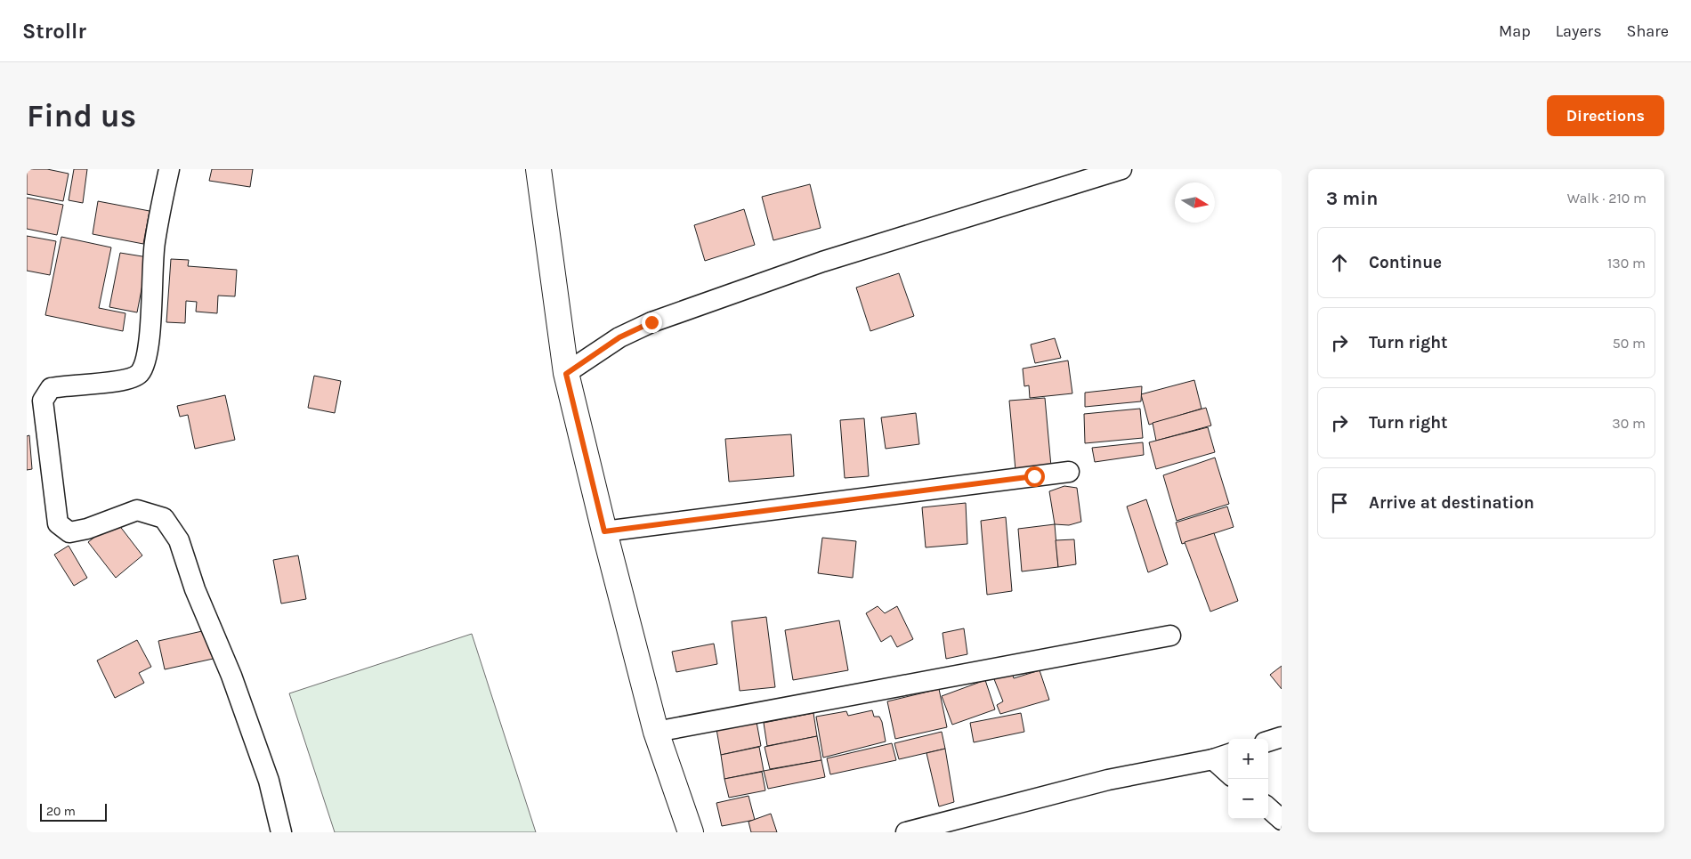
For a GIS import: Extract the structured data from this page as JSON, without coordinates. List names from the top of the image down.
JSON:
{
  "scale_bar": "20 m",
  "north": "right",
  "page": {
    "header": "Strollr",
    "nav": ["Map", "Layers", "Share"],
    "buttons": "Directions",
    "title": "Find us",
    "heading": ["3 min", "Walk · 210 m"],
    "list": [
      ["Continue", "130 m"],
      ["Turn right", "50 m"],
      ["Turn right", "30 m"],
      "Arrive at destination"
    ],
    "map_buttons": ["+", "−"],
    "scale": "20 m"
  }
}
